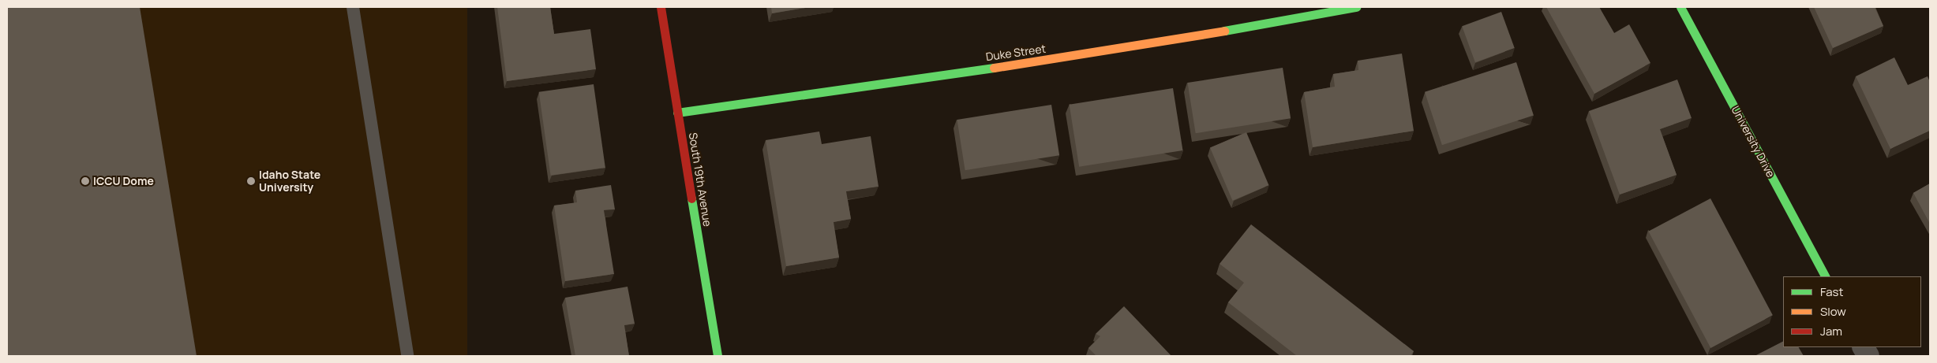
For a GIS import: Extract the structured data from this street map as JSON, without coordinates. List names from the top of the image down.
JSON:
{
  "streets": {
    "street": ["Duke Street", "University Drive", "South 19th Avenue"]
  },
  "crossings": [
    ["Duke Street", "South 19th Avenue"]
  ],
  "places": ["ICCU Dome", "Idaho State University"],
  "legend": ["Fast", "Slow", "Jam"]
}
